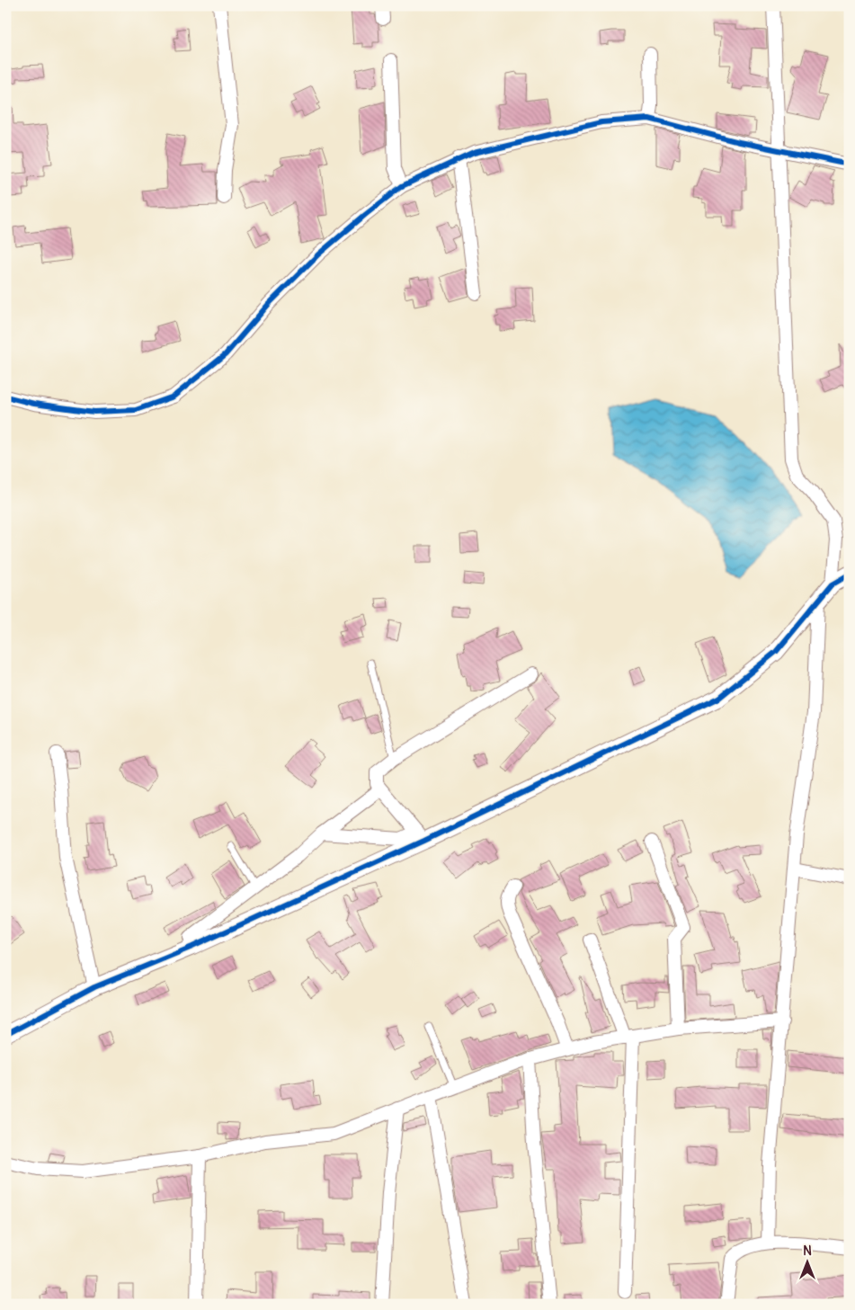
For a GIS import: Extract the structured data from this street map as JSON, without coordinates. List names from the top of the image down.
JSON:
{
  "north": "top"
}
